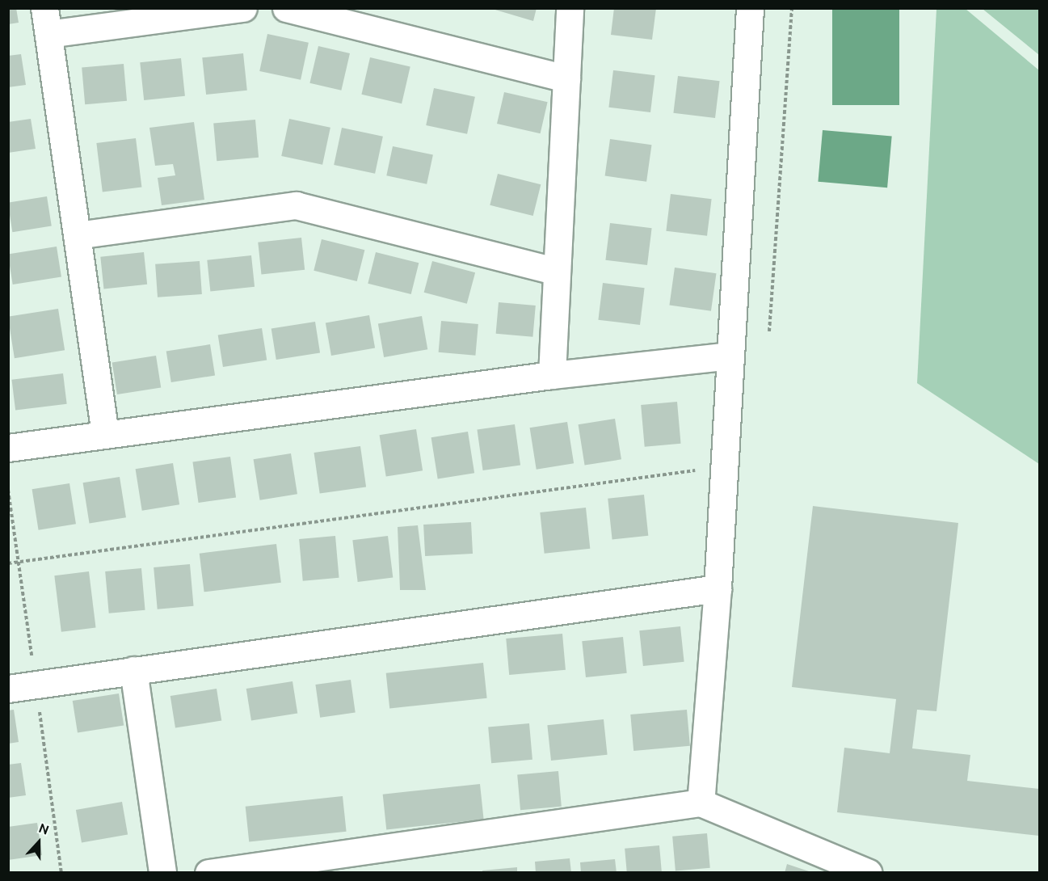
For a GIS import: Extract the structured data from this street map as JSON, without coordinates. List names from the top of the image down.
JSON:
{
  "north": "top"
}
